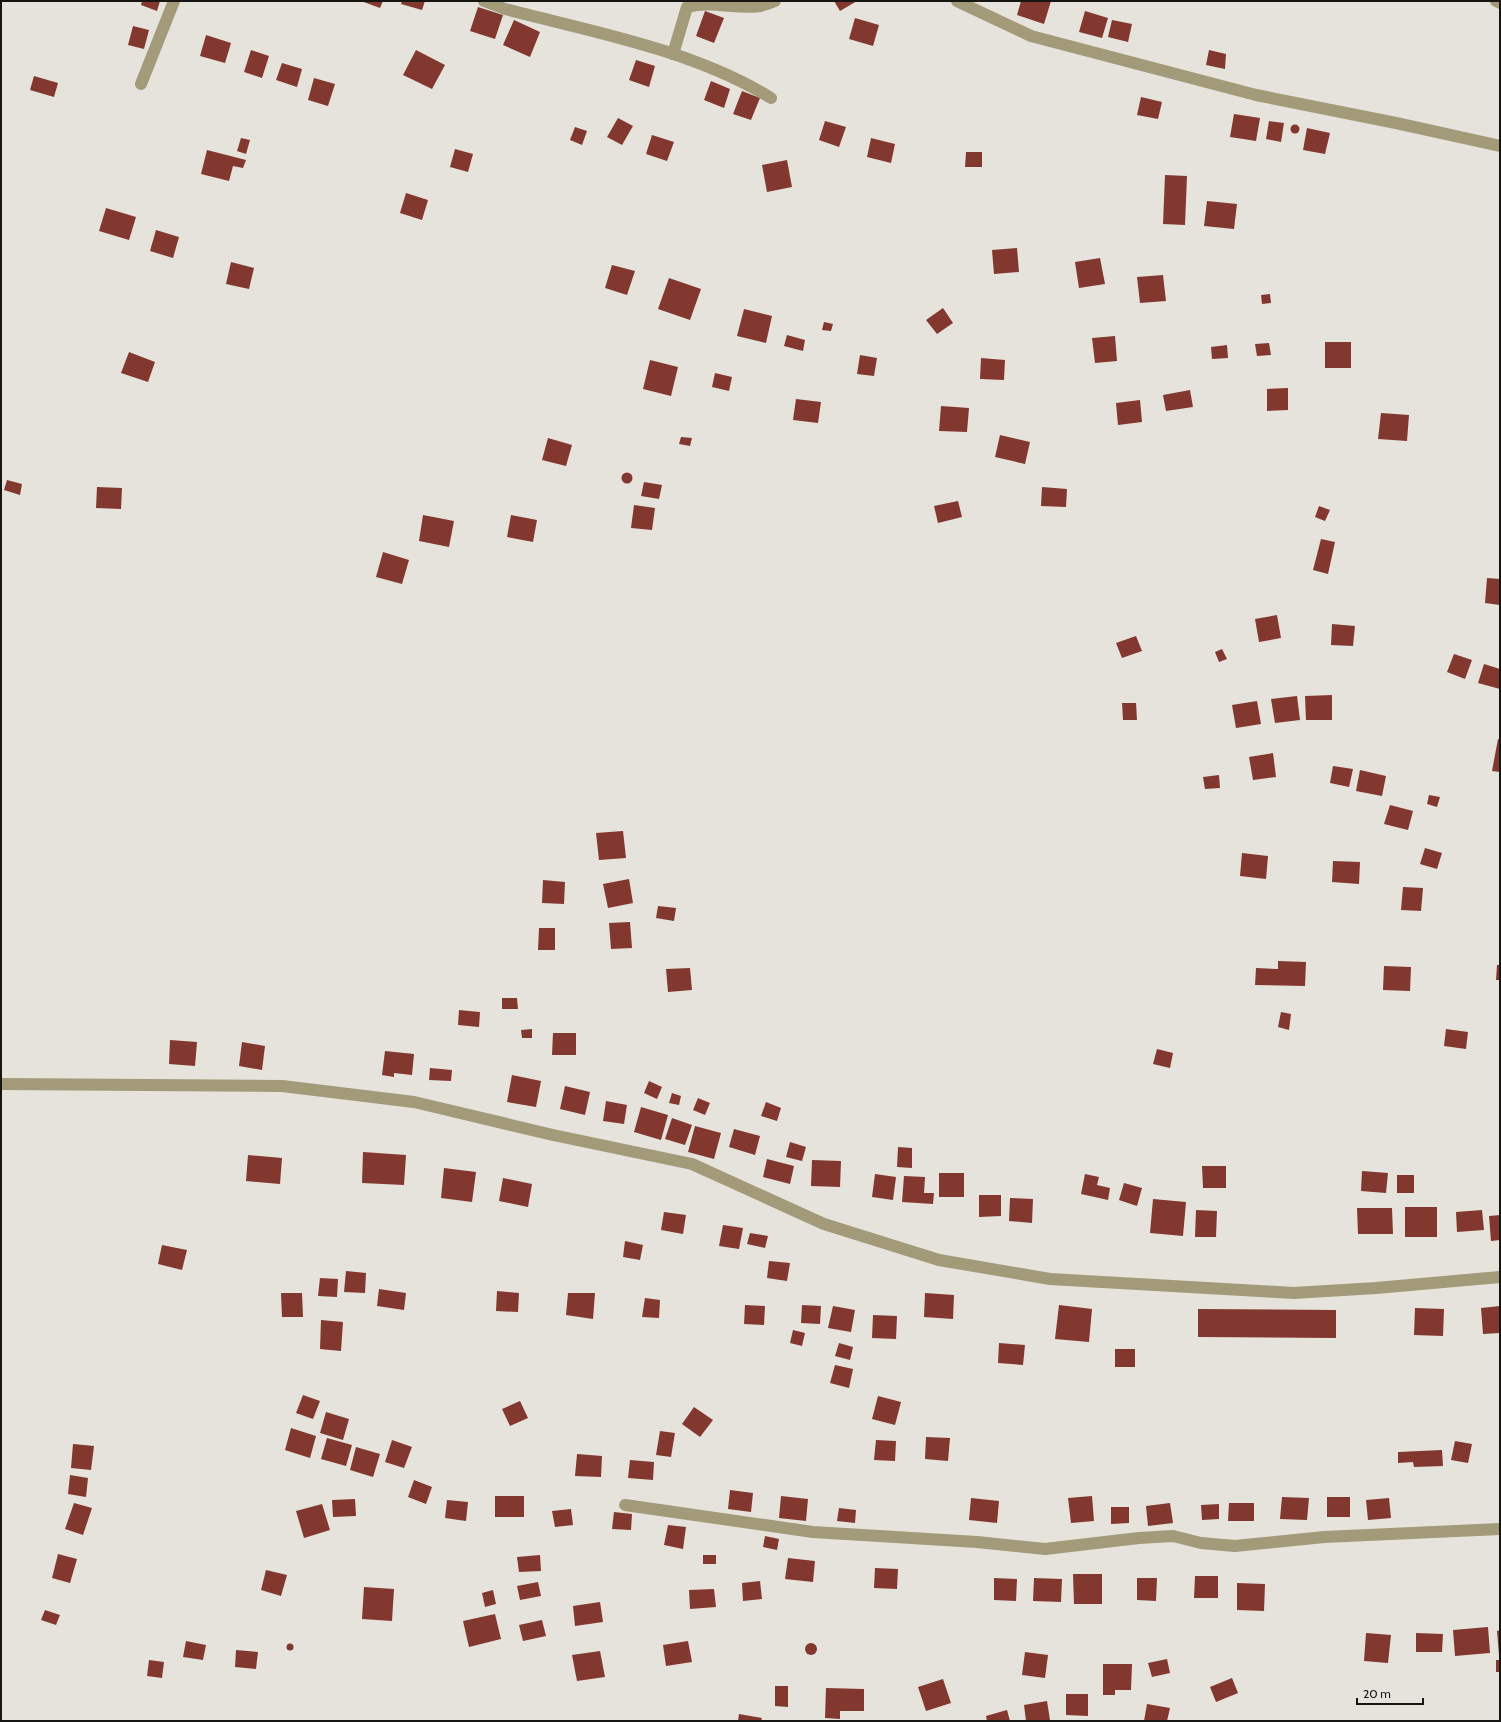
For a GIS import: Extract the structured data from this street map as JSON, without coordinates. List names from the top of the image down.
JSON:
{
  "scale_bar": "20 m"
}
